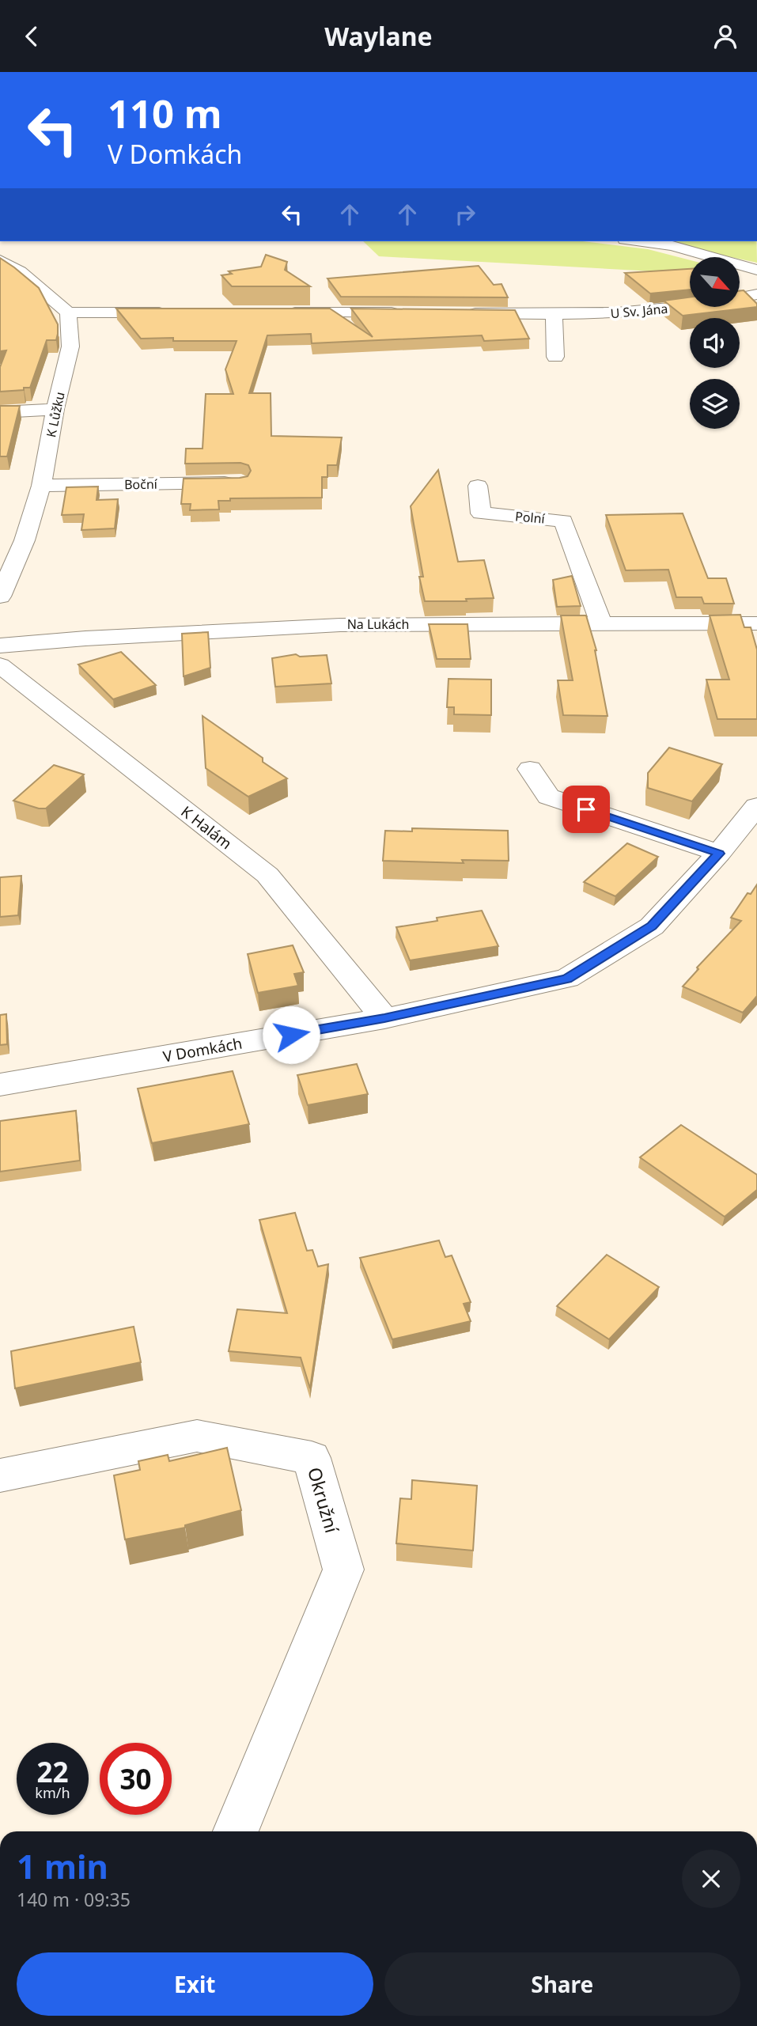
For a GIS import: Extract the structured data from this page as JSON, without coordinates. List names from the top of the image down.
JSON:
{
  "streets": {
    "street": [
      "U Sv. Jána",
      "K Lůžku",
      "Boční",
      "Polní",
      "Na Lukách",
      "K Halám",
      "V Domkách",
      "Okružní"
    ]
  },
  "crossings": [
    ["K Lůžku", "Boční"],
    ["Polní", "Na Lukách"],
    ["K Halám", "V Domkách"]
  ],
  "north": "bottom right",
  "page": {
    "header": "Waylane",
    "turn": ["110 m", "V Domkách"],
    "speed": "22 km/h",
    "limit": "30",
    "heading": ["1 min", "140 m · 09:35"],
    "buttons": ["Exit", "Share"]
  }
}
